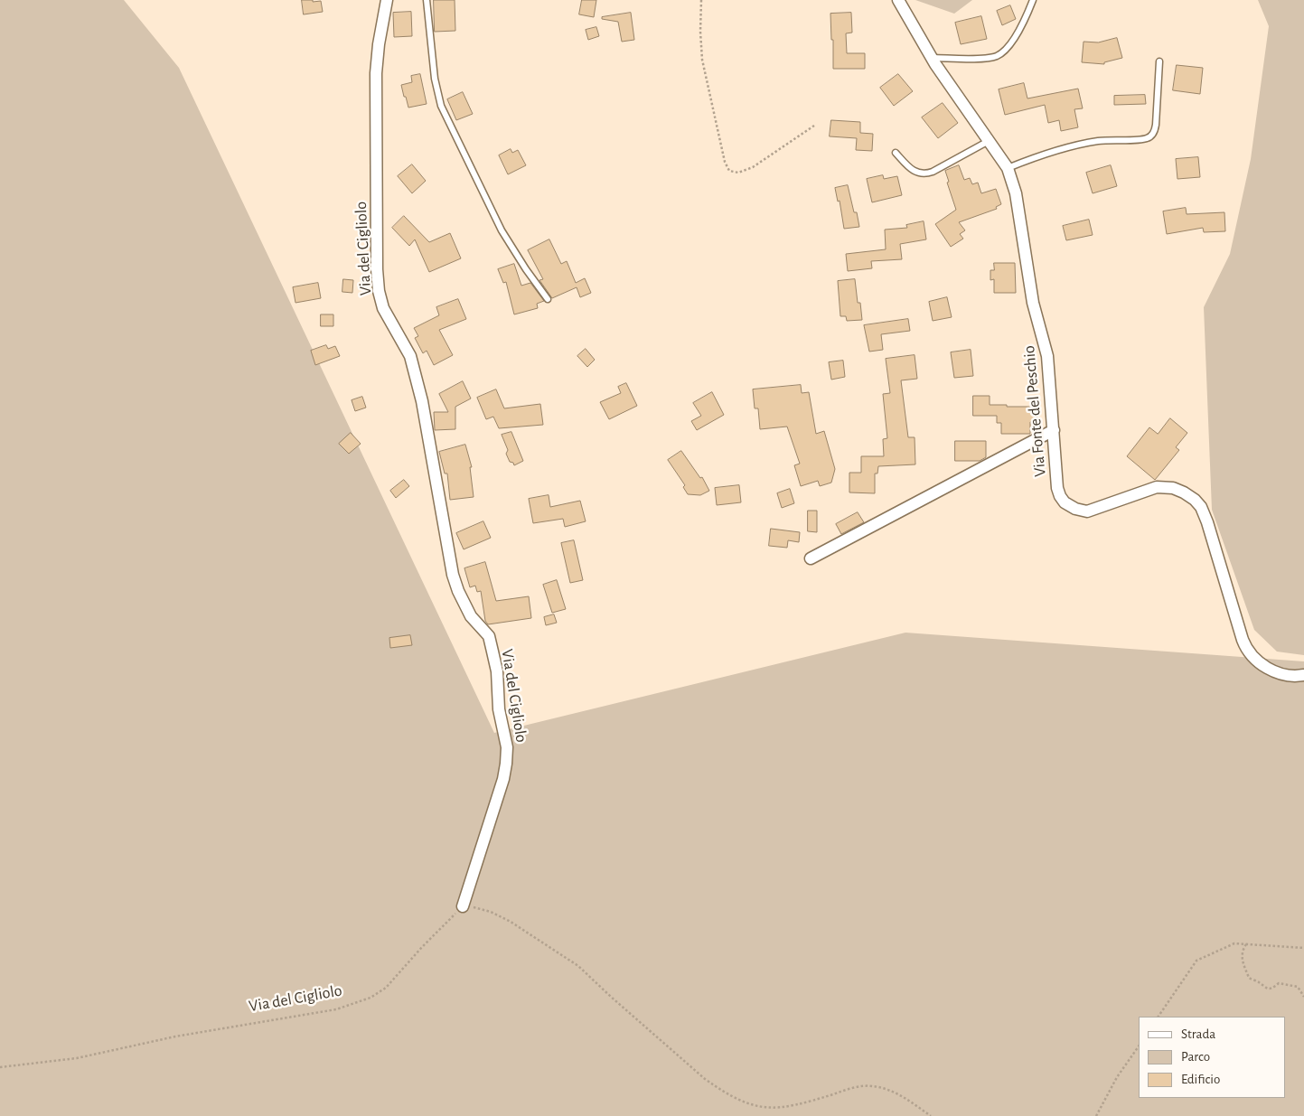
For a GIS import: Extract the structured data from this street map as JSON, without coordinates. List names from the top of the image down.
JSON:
{
  "streets": {
    "street": ["Via del Cigliolo", "Via Fonte del Peschio"]
  },
  "legend": ["Strada", "Parco", "Edificio"]
}
